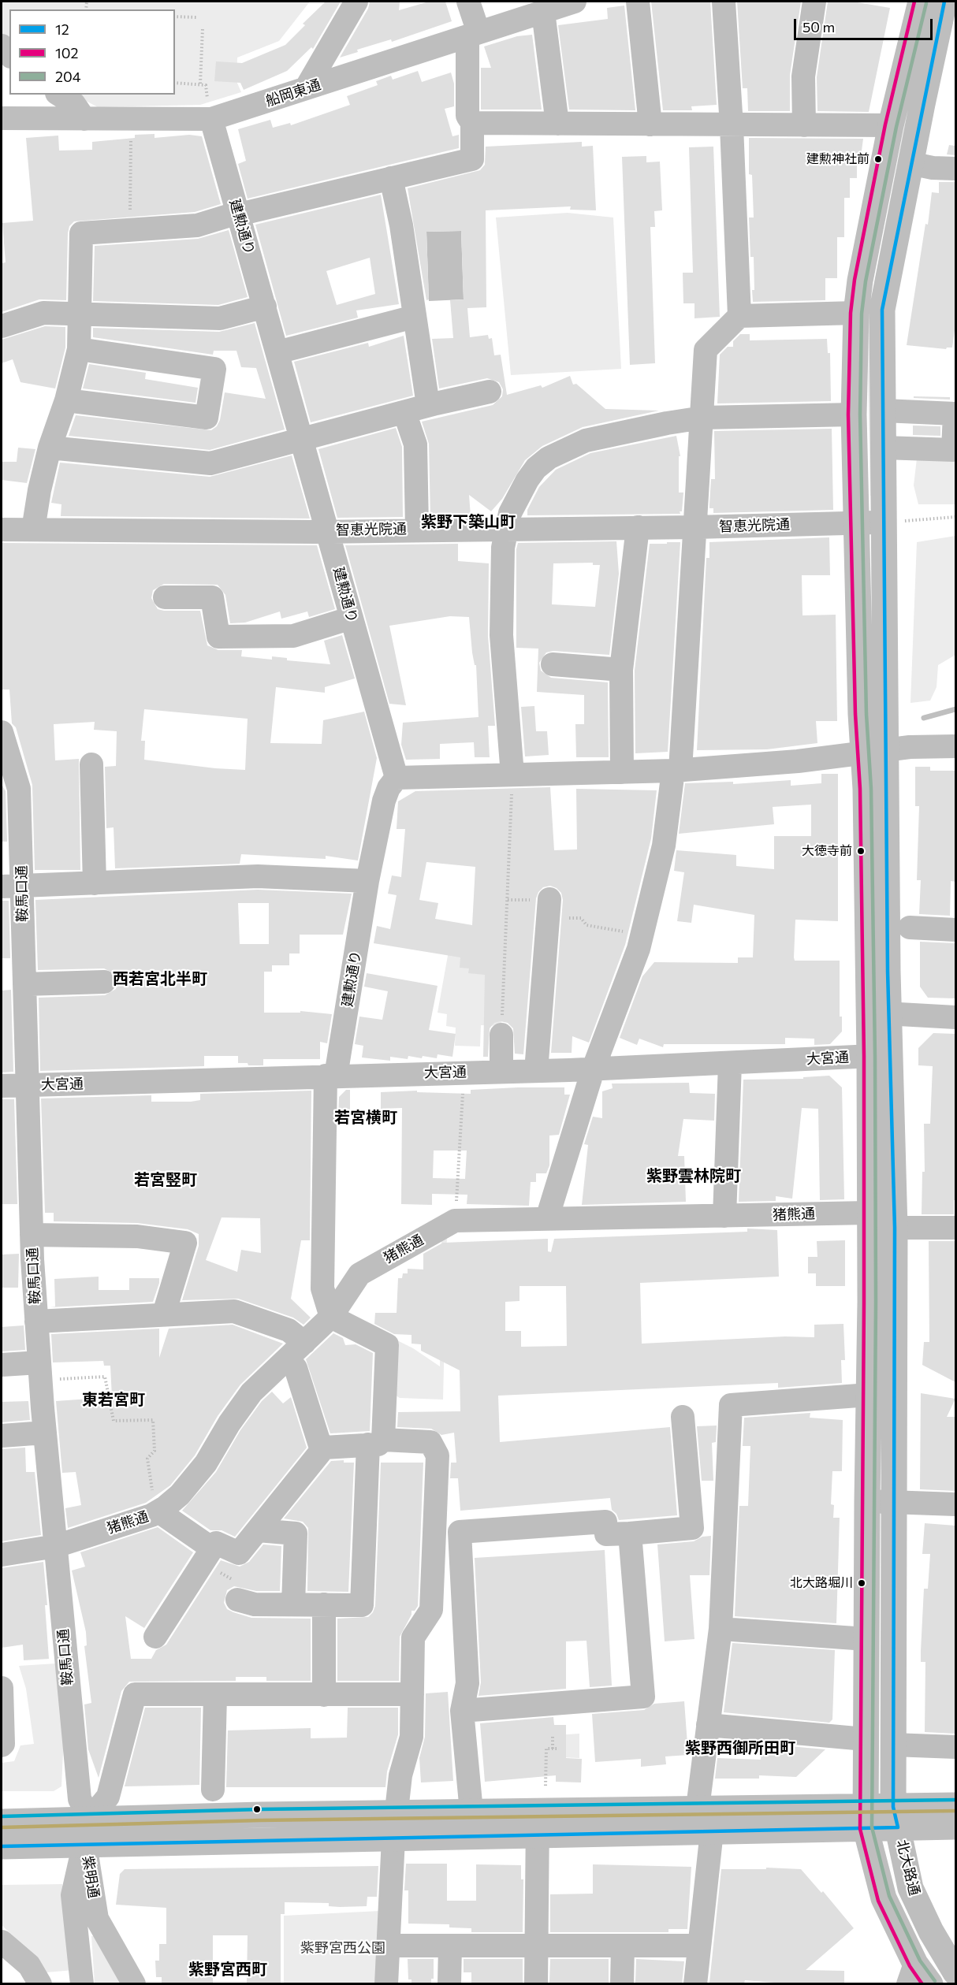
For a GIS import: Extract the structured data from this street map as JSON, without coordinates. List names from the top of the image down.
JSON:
{
  "streets": {
    "main road": ["北大路通"],
    "street": [
      "船岡東通",
      "建勲通り",
      "智恵光院通",
      "鞍馬口通",
      "大宮通",
      "猪熊通",
      "紫明通"
    ]
  },
  "crossings": [
    ["船岡東通", "建勲通り"],
    ["建勲通り", "智恵光院通"],
    ["建勲通り", "大宮通"],
    ["建勲通り", "猪熊通"],
    ["智恵光院通", "北大路通"],
    ["鞍馬口通", "大宮通"],
    ["鞍馬口通", "猪熊通"],
    ["大宮通", "北大路通"],
    ["猪熊通", "北大路通"]
  ],
  "districts": [
    "紫野下築山町",
    "西若宮北半町",
    "若宮横町",
    "紫野雲林院町",
    "若宮竪町",
    "東若宮町",
    "紫野西御所田町",
    "紫野宮西町"
  ],
  "parks": ["紫野宮西公園"],
  "places": ["建勲神社前", "大徳寺前", "北大路堀川"],
  "lines": ["transit line 12", "transit line 102", "transit line 204"],
  "legend": ["12", "102", "204"],
  "scale_bar": "50 m"
}
